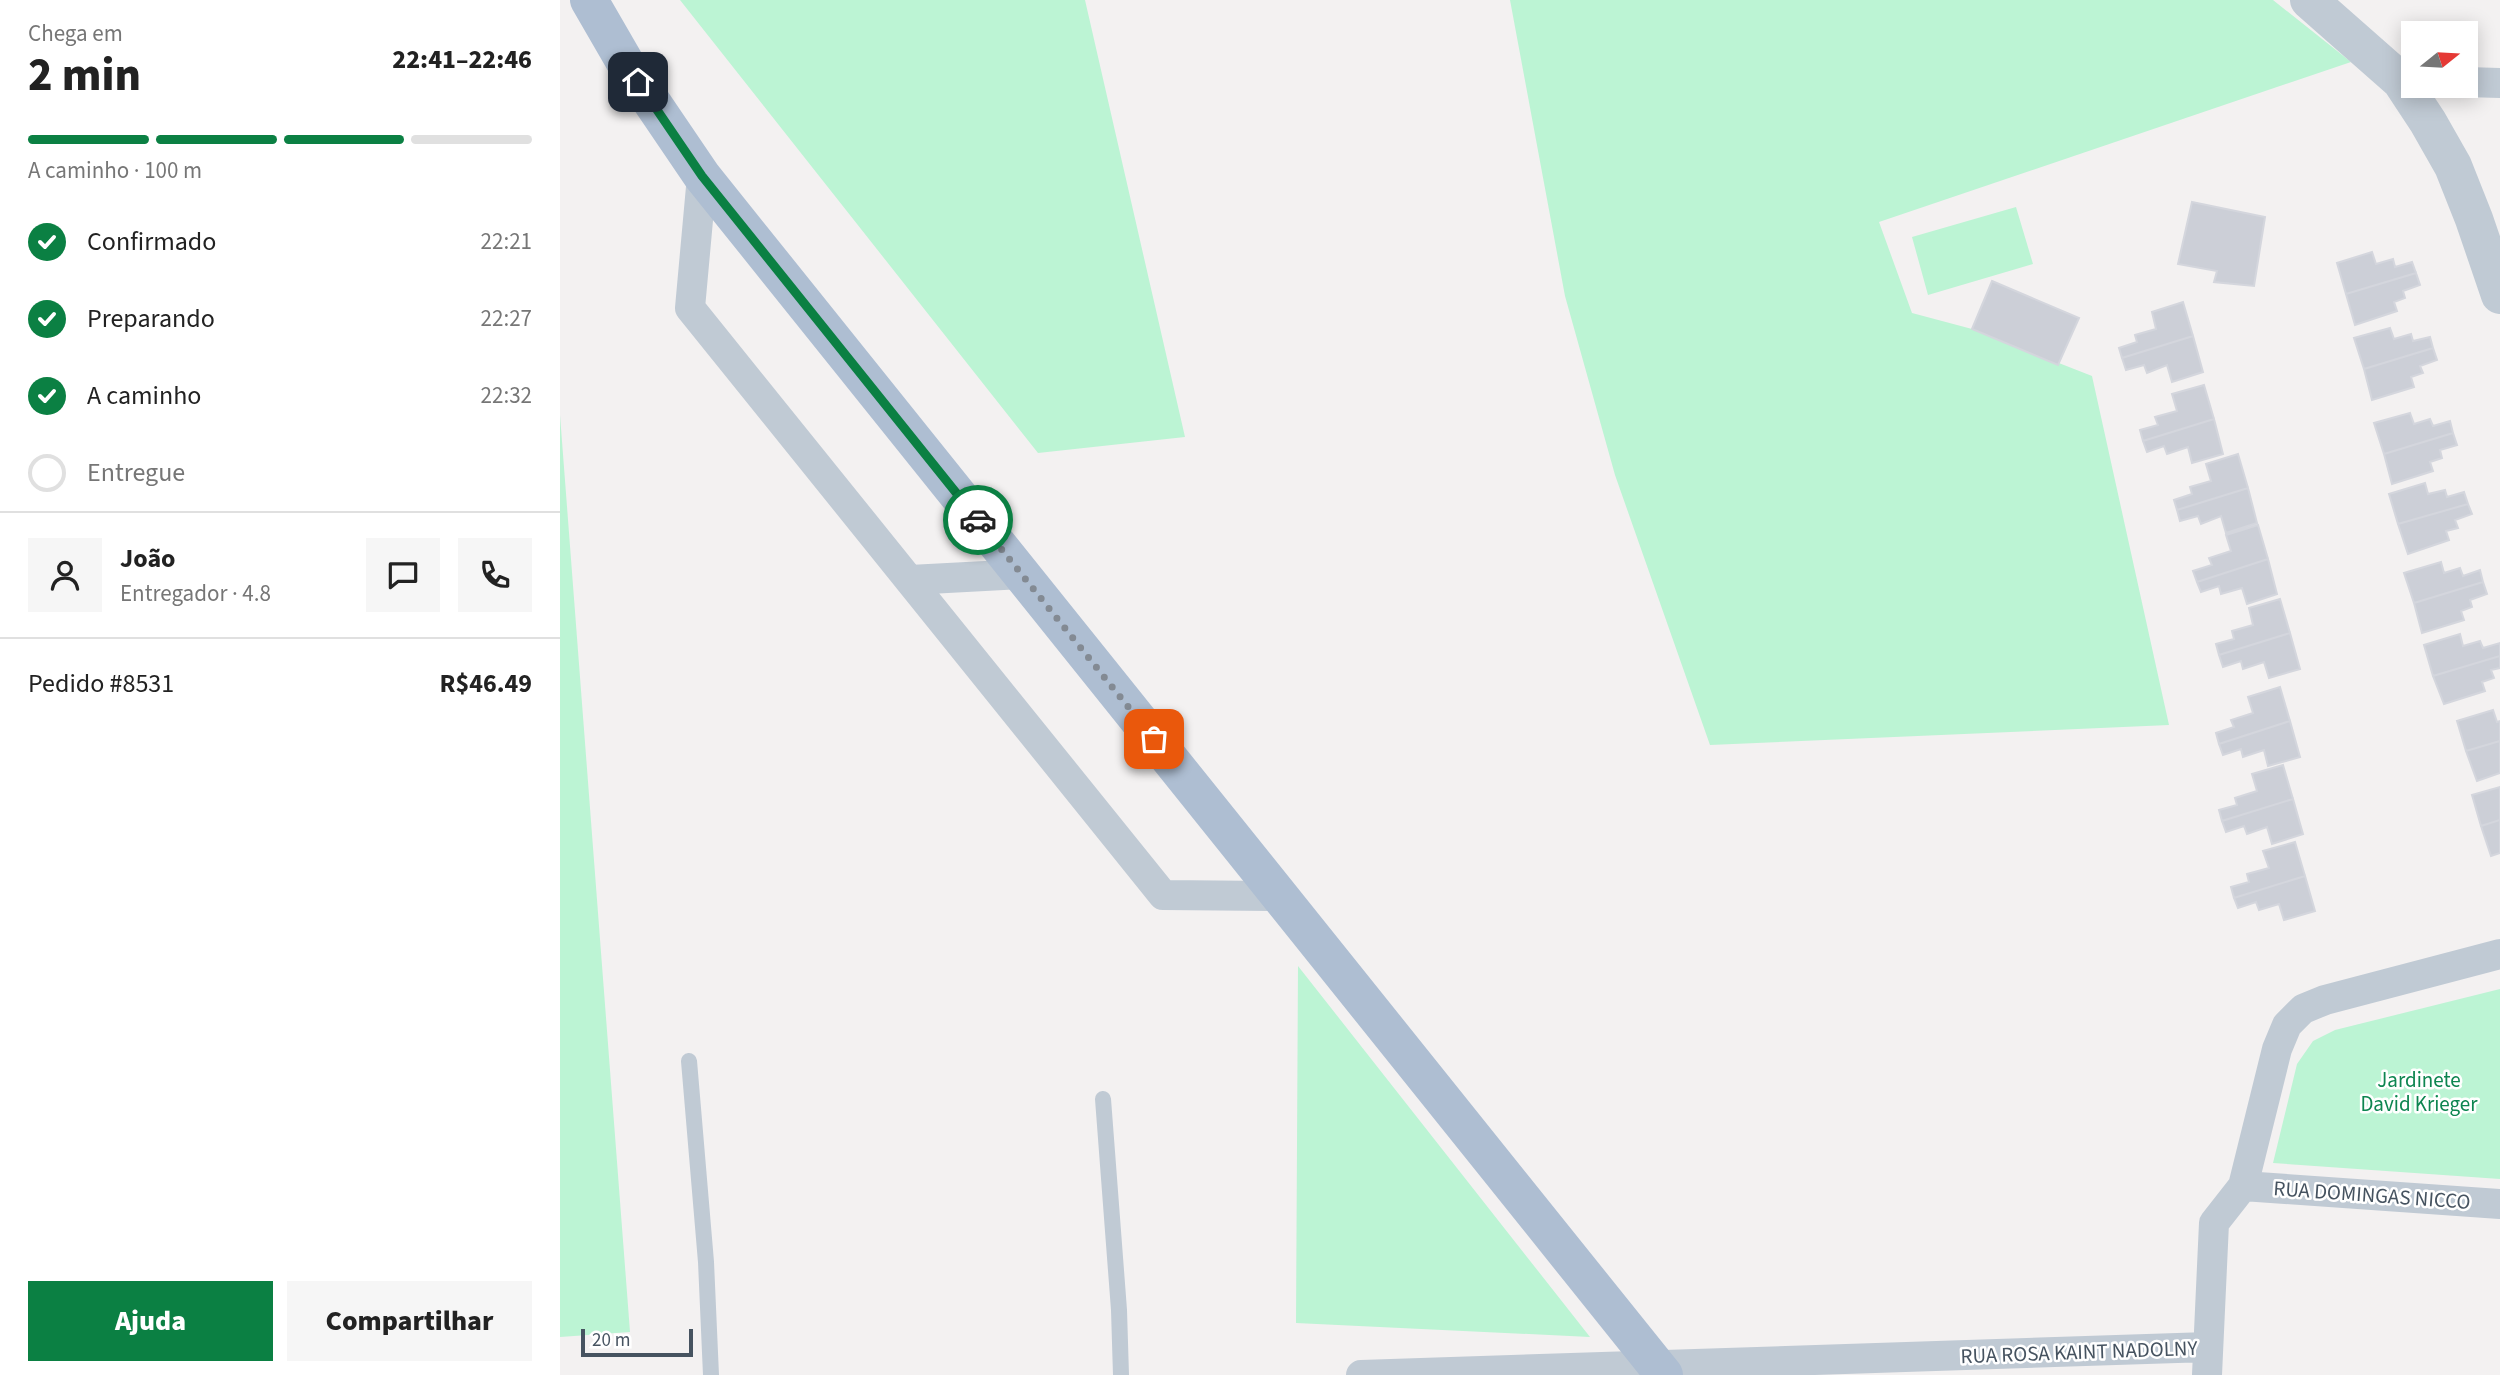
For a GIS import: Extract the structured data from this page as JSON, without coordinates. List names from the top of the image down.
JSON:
{
  "streets": {
    "street": ["RUA DOMINGAS NICCO", "RUA ROSA KAINT NADOLNY"]
  },
  "parks": ["Jardinete David Krieger"],
  "scale_bar": "20 m",
  "north": "right",
  "page": {
    "heading": ["2 min", "Chega em", "22:41–22:46"],
    "panel": [
      "João",
      "Entregador · 4.8",
      "Pedido #8531",
      "R$46.49"
    ],
    "bar": "A caminho · 100 m",
    "list": [
      ["Confirmado", "22:21"],
      ["Preparando", "22:27"],
      ["A caminho", "22:32"],
      "Entregue"
    ],
    "buttons": ["Ajuda", "Compartilhar"],
    "scale": "20 m"
  }
}
